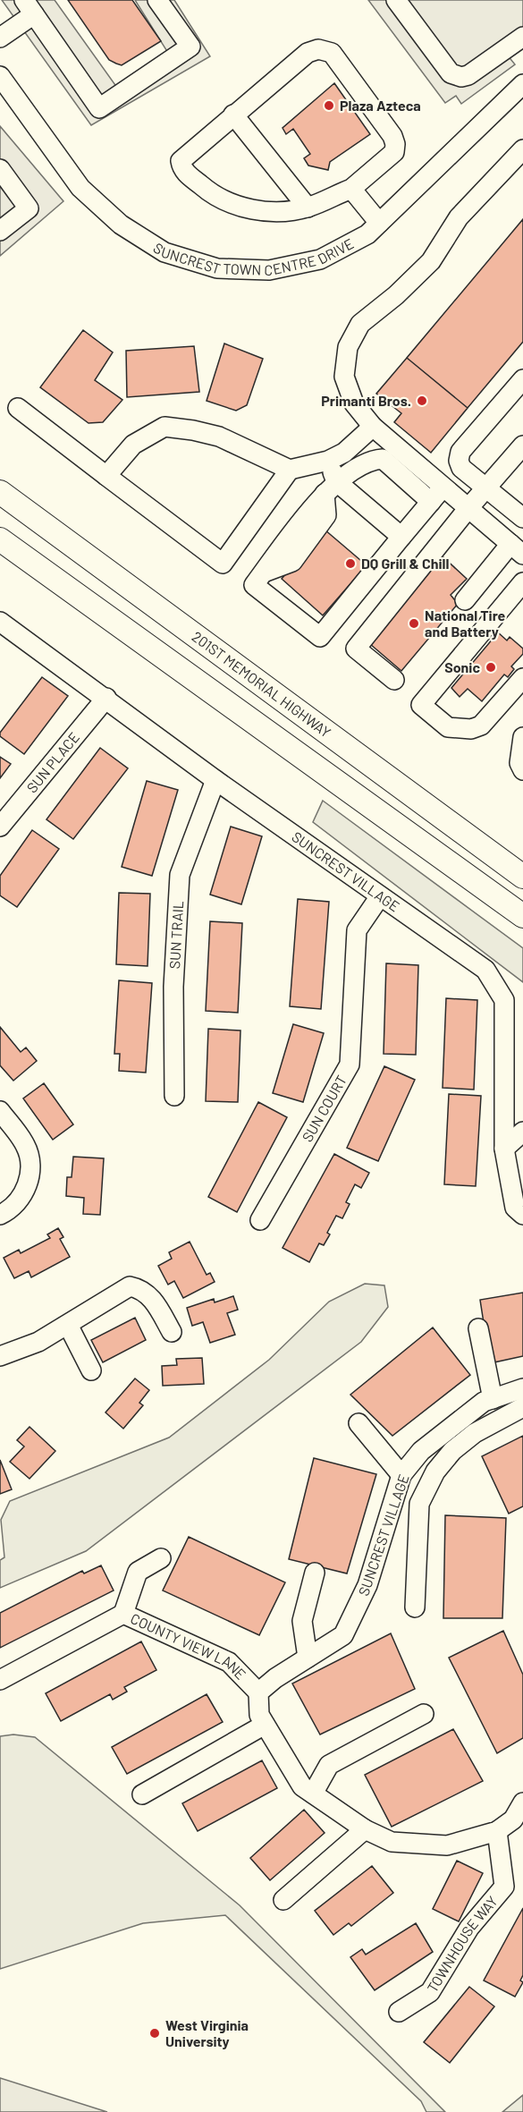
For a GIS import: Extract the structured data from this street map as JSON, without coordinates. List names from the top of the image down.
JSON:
{
  "streets": {
    "main road": ["201ST MEMORIAL HIGHWAY"],
    "street": [
      "SUNCREST TOWN CENTRE DRIVE",
      "SUN PLACE",
      "SUNCREST VILLAGE",
      "SUN TRAIL",
      "SUN COURT",
      "COUNTY VIEW LANE",
      "TOWNHOUSE WAY"
    ]
  },
  "crossings": [
    ["SUN PLACE", "SUNCREST VILLAGE"],
    ["SUNCREST VILLAGE", "SUN TRAIL"],
    ["SUNCREST VILLAGE", "SUN COURT"],
    ["SUNCREST VILLAGE", "COUNTY VIEW LANE"]
  ],
  "places": [
    "Plaza Azteca",
    "Primanti Bros.",
    "DQ Grill & Chill",
    "National Tire and Battery",
    "Sonic",
    "West Virginia University"
  ]
}
